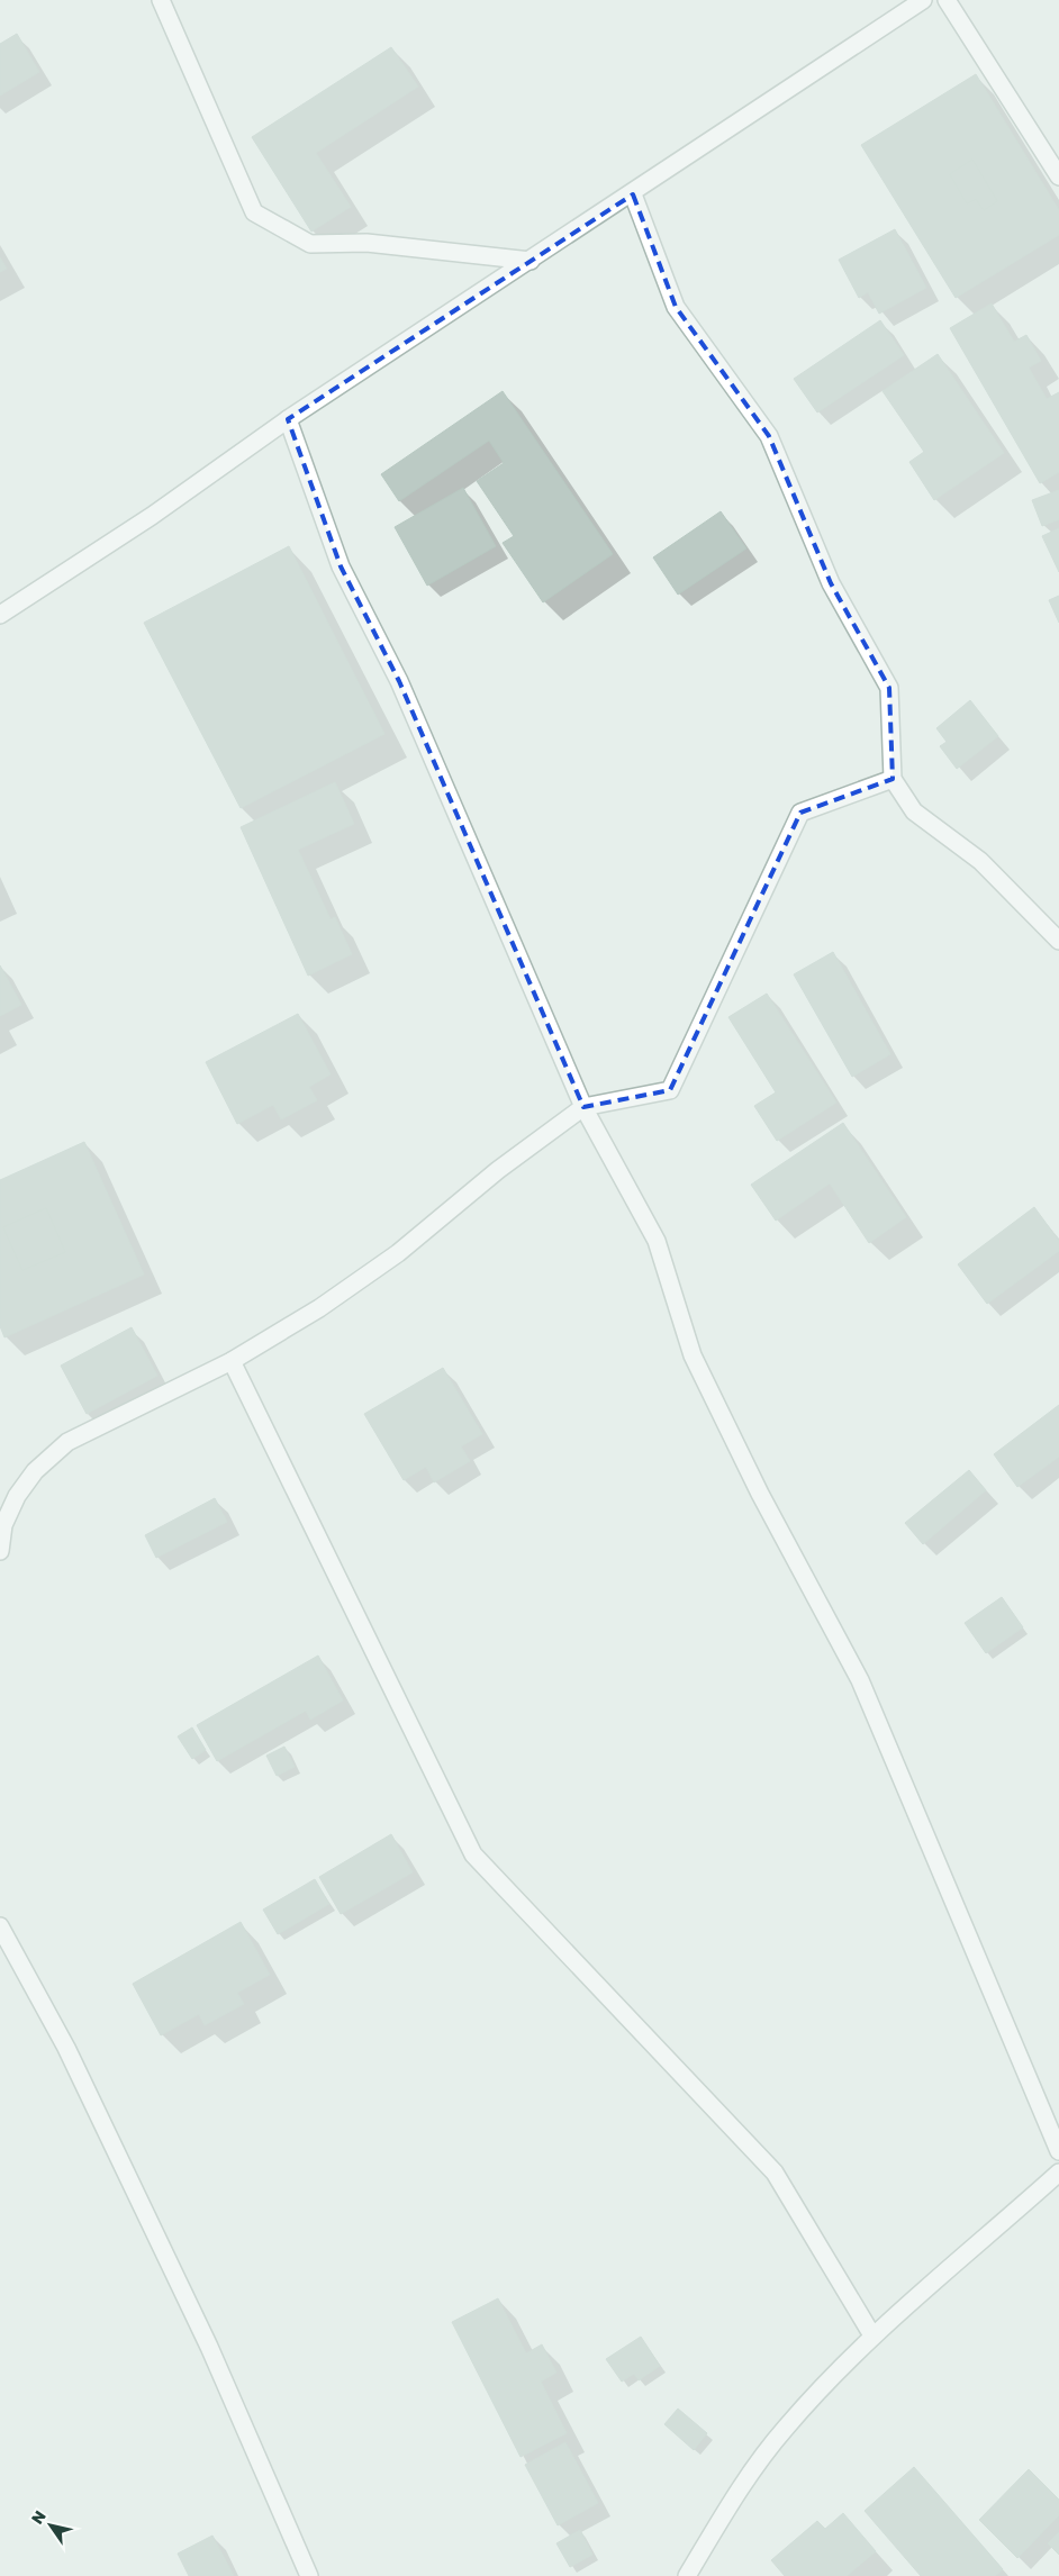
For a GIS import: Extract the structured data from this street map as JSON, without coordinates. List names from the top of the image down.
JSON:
{
  "north": "top left"
}
